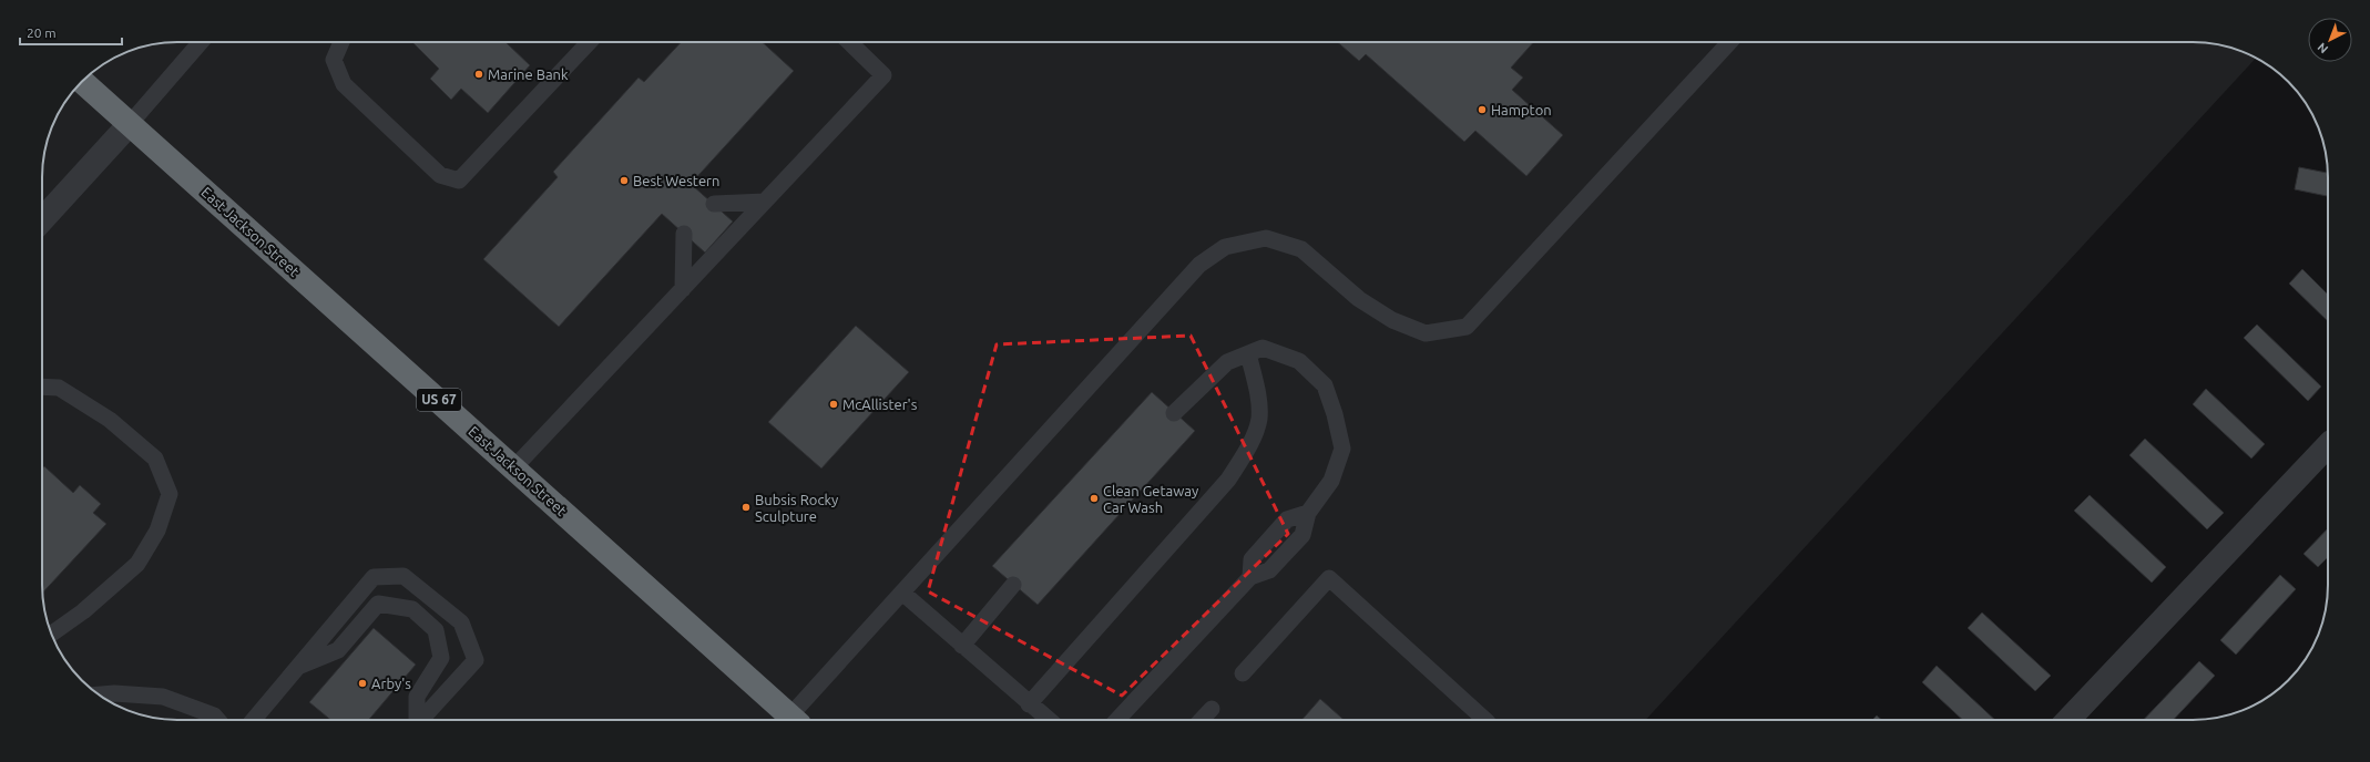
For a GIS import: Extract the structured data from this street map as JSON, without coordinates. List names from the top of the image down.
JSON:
{
  "streets": {
    "highway": ["East Jackson Street", "US 67"]
  },
  "places": [
    "Marine Bank",
    "Hampton",
    "Best Western",
    "McAllister's",
    "Clean Getaway Car Wash",
    "Bubsis Rocky Sculpture",
    "Arby's"
  ],
  "scale_bar": "20 m",
  "north": "bottom left"
}
